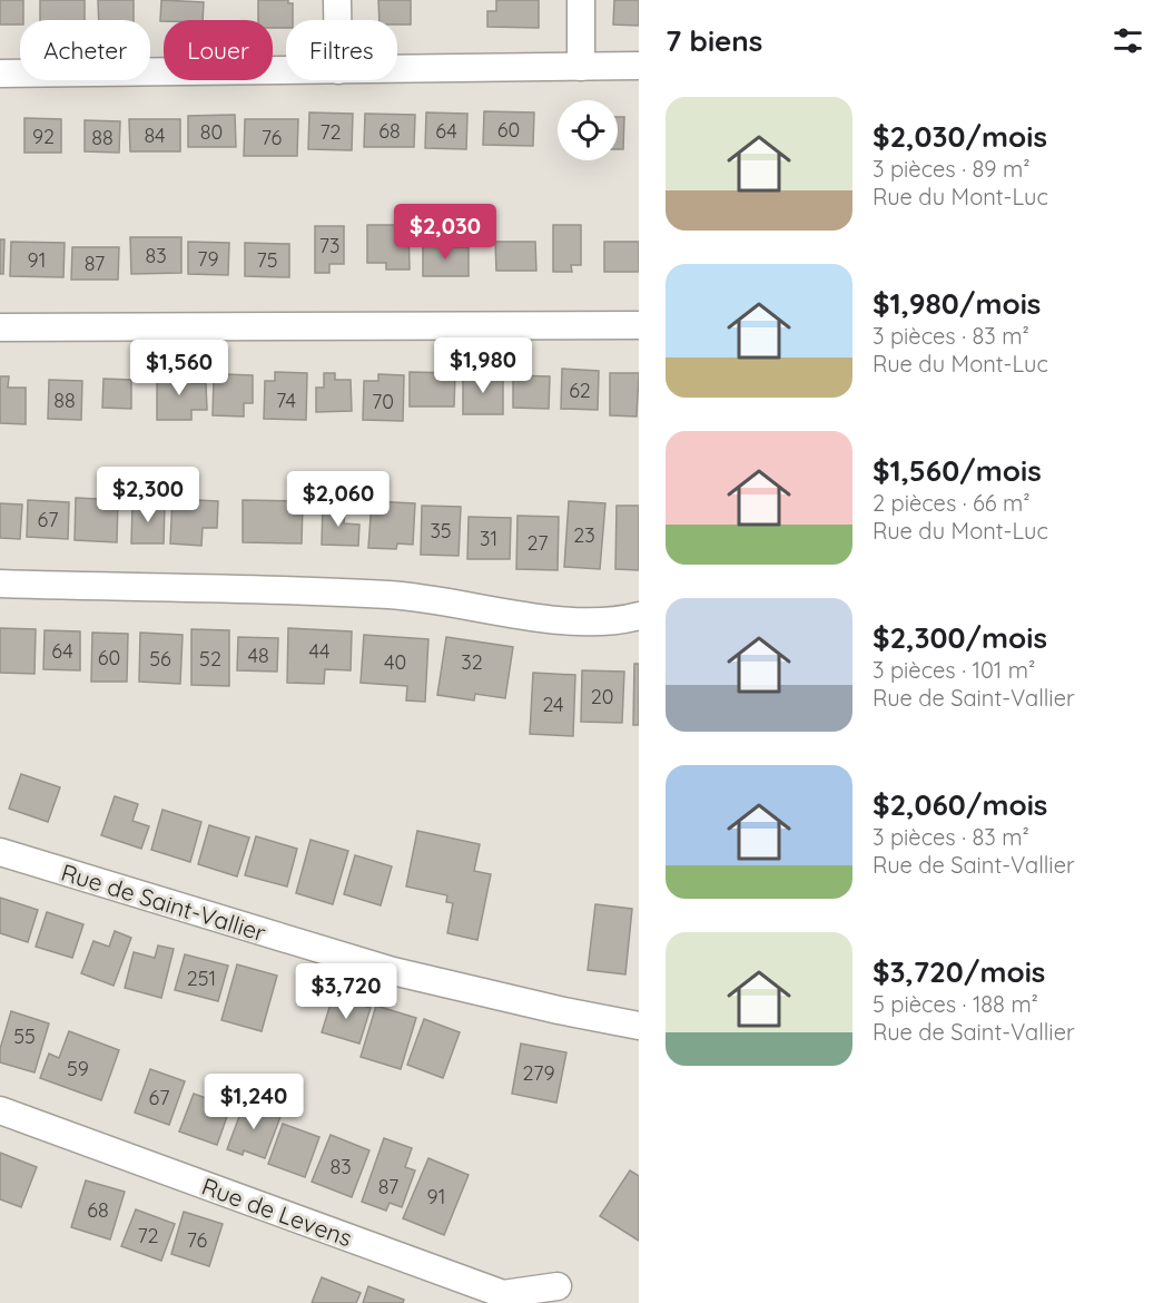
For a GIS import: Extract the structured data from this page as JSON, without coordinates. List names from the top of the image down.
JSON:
{
  "streets": {
    "street": ["Rue de Saint-Vallier", "Rue de Levens"]
  },
  "house_numbers": [
    "60",
    "68",
    "64",
    "80",
    "72",
    "84",
    "92",
    "88",
    "76",
    "73",
    "83",
    "79",
    "91",
    "75",
    "87",
    "62",
    "88",
    "74",
    "70",
    "67",
    "35",
    "23",
    "31",
    "27",
    "64",
    "44",
    "48",
    "60",
    "56",
    "52",
    "40",
    "32",
    "20",
    "24",
    "251",
    "55",
    "59",
    "279",
    "67",
    "83",
    "87",
    "91",
    "68",
    "72",
    "76"
  ],
  "page": {
    "heading": "7 biens",
    "chip": ["Acheter", "Louer", "Filtres"],
    "list": [
      {
        "name": "$2,030/mois",
        "note": "3 pièces · 89 m² · Rue du Mont-Luc"
      },
      {
        "name": "$1,980/mois",
        "note": "3 pièces · 83 m² · Rue du Mont-Luc"
      },
      {
        "name": "$1,560/mois",
        "note": "2 pièces · 66 m² · Rue du Mont-Luc"
      },
      {
        "name": "$2,300/mois",
        "note": "3 pièces · 101 m² · Rue de Saint-Vallier"
      },
      {
        "name": "$2,060/mois",
        "note": "3 pièces · 83 m² · Rue de Saint-Vallier"
      },
      {
        "name": "$3,720/mois",
        "note": "5 pièces · 188 m² · Rue de Saint-Vallier"
      }
    ],
    "price": [
      "$2,030",
      "$1,980",
      "$1,560",
      "$2,300",
      "$2,060",
      "$3,720",
      "$1,240"
    ]
  }
}
